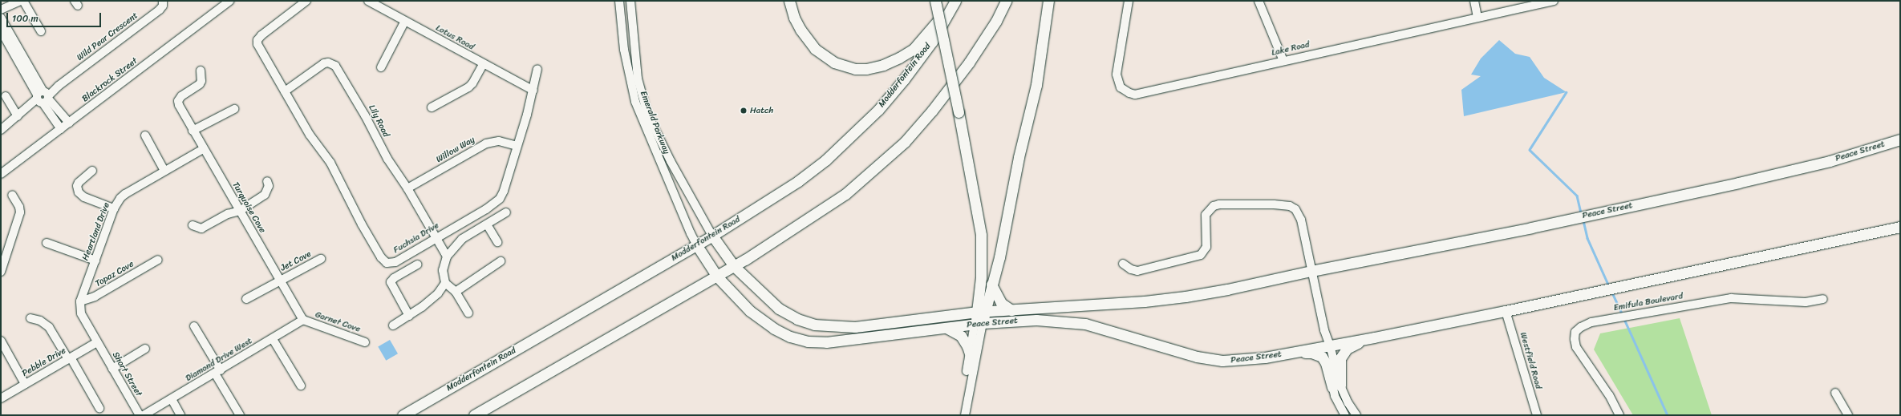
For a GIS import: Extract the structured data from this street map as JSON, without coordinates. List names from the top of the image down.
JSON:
{
  "streets": {
    "main road": ["Modderfontein Road", "Peace Street"],
    "street": [
      "Wild Pear Crescent",
      "Lotus Road",
      "Lake Road",
      "Blackrock Street",
      "Lily Road",
      "Emerald Parkway",
      "Willow Way",
      "Turquoise Cove",
      "Heartland Drive",
      "Fuchsia Drive",
      "Jet Cove",
      "Topaz Cove",
      "Emifula Boulevard",
      "Garnet Cove",
      "Diamond Drive West",
      "Westfield Road",
      "Pebble Drive",
      "Short Street"
    ]
  },
  "crossings": [
    ["Lotus Road", "Fuchsia Drive"],
    ["Modderfontein Road", "Emerald Parkway"],
    ["Modderfontein Road", "Peace Street"],
    ["Lily Road", "Willow Way"],
    ["Lily Road", "Fuchsia Drive"],
    ["Emerald Parkway", "Peace Street"],
    ["Willow Way", "Fuchsia Drive"],
    ["Peace Street", "Westfield Road"],
    ["Turquoise Cove", "Heartland Drive"],
    ["Turquoise Cove", "Jet Cove"],
    ["Turquoise Cove", "Garnet Cove"],
    ["Turquoise Cove", "Diamond Drive West"],
    ["Heartland Drive", "Topaz Cove"],
    ["Garnet Cove", "Diamond Drive West"],
    ["Pebble Drive", "Short Street"]
  ],
  "places": ["Hatch"],
  "scale_bar": "100 m"
}
